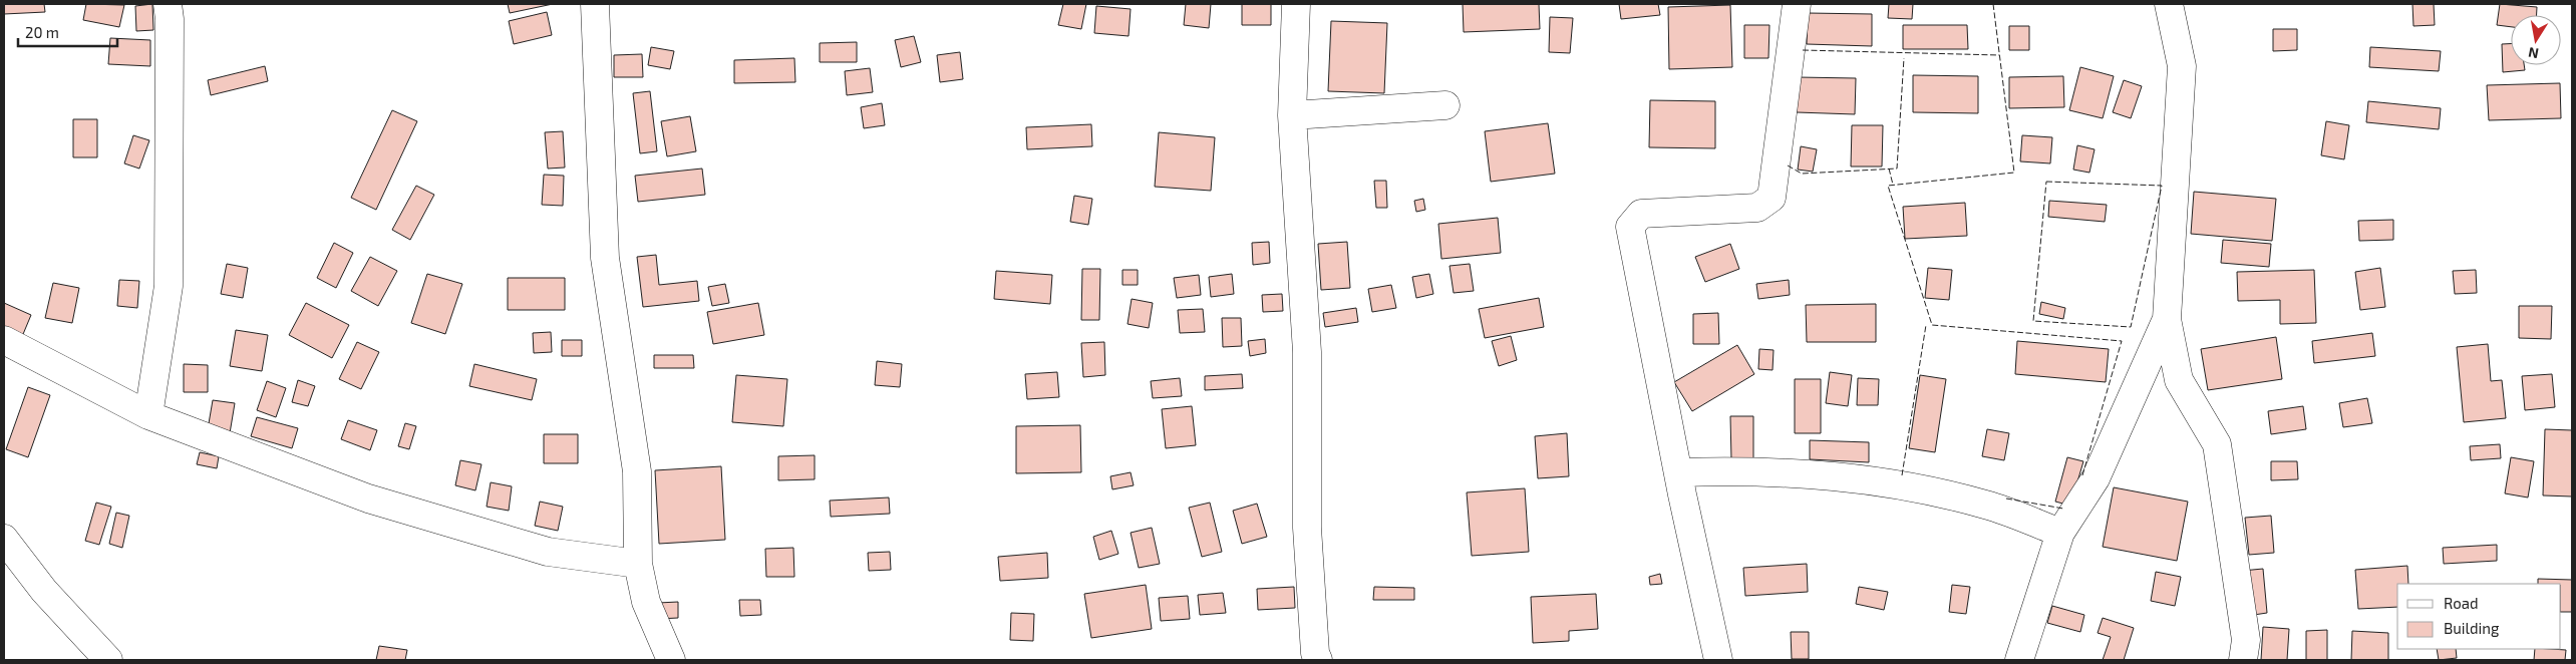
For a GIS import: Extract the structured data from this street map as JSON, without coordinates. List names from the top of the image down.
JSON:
{
  "legend": ["Road", "Building"],
  "scale_bar": "20 m",
  "north": "bottom"
}
